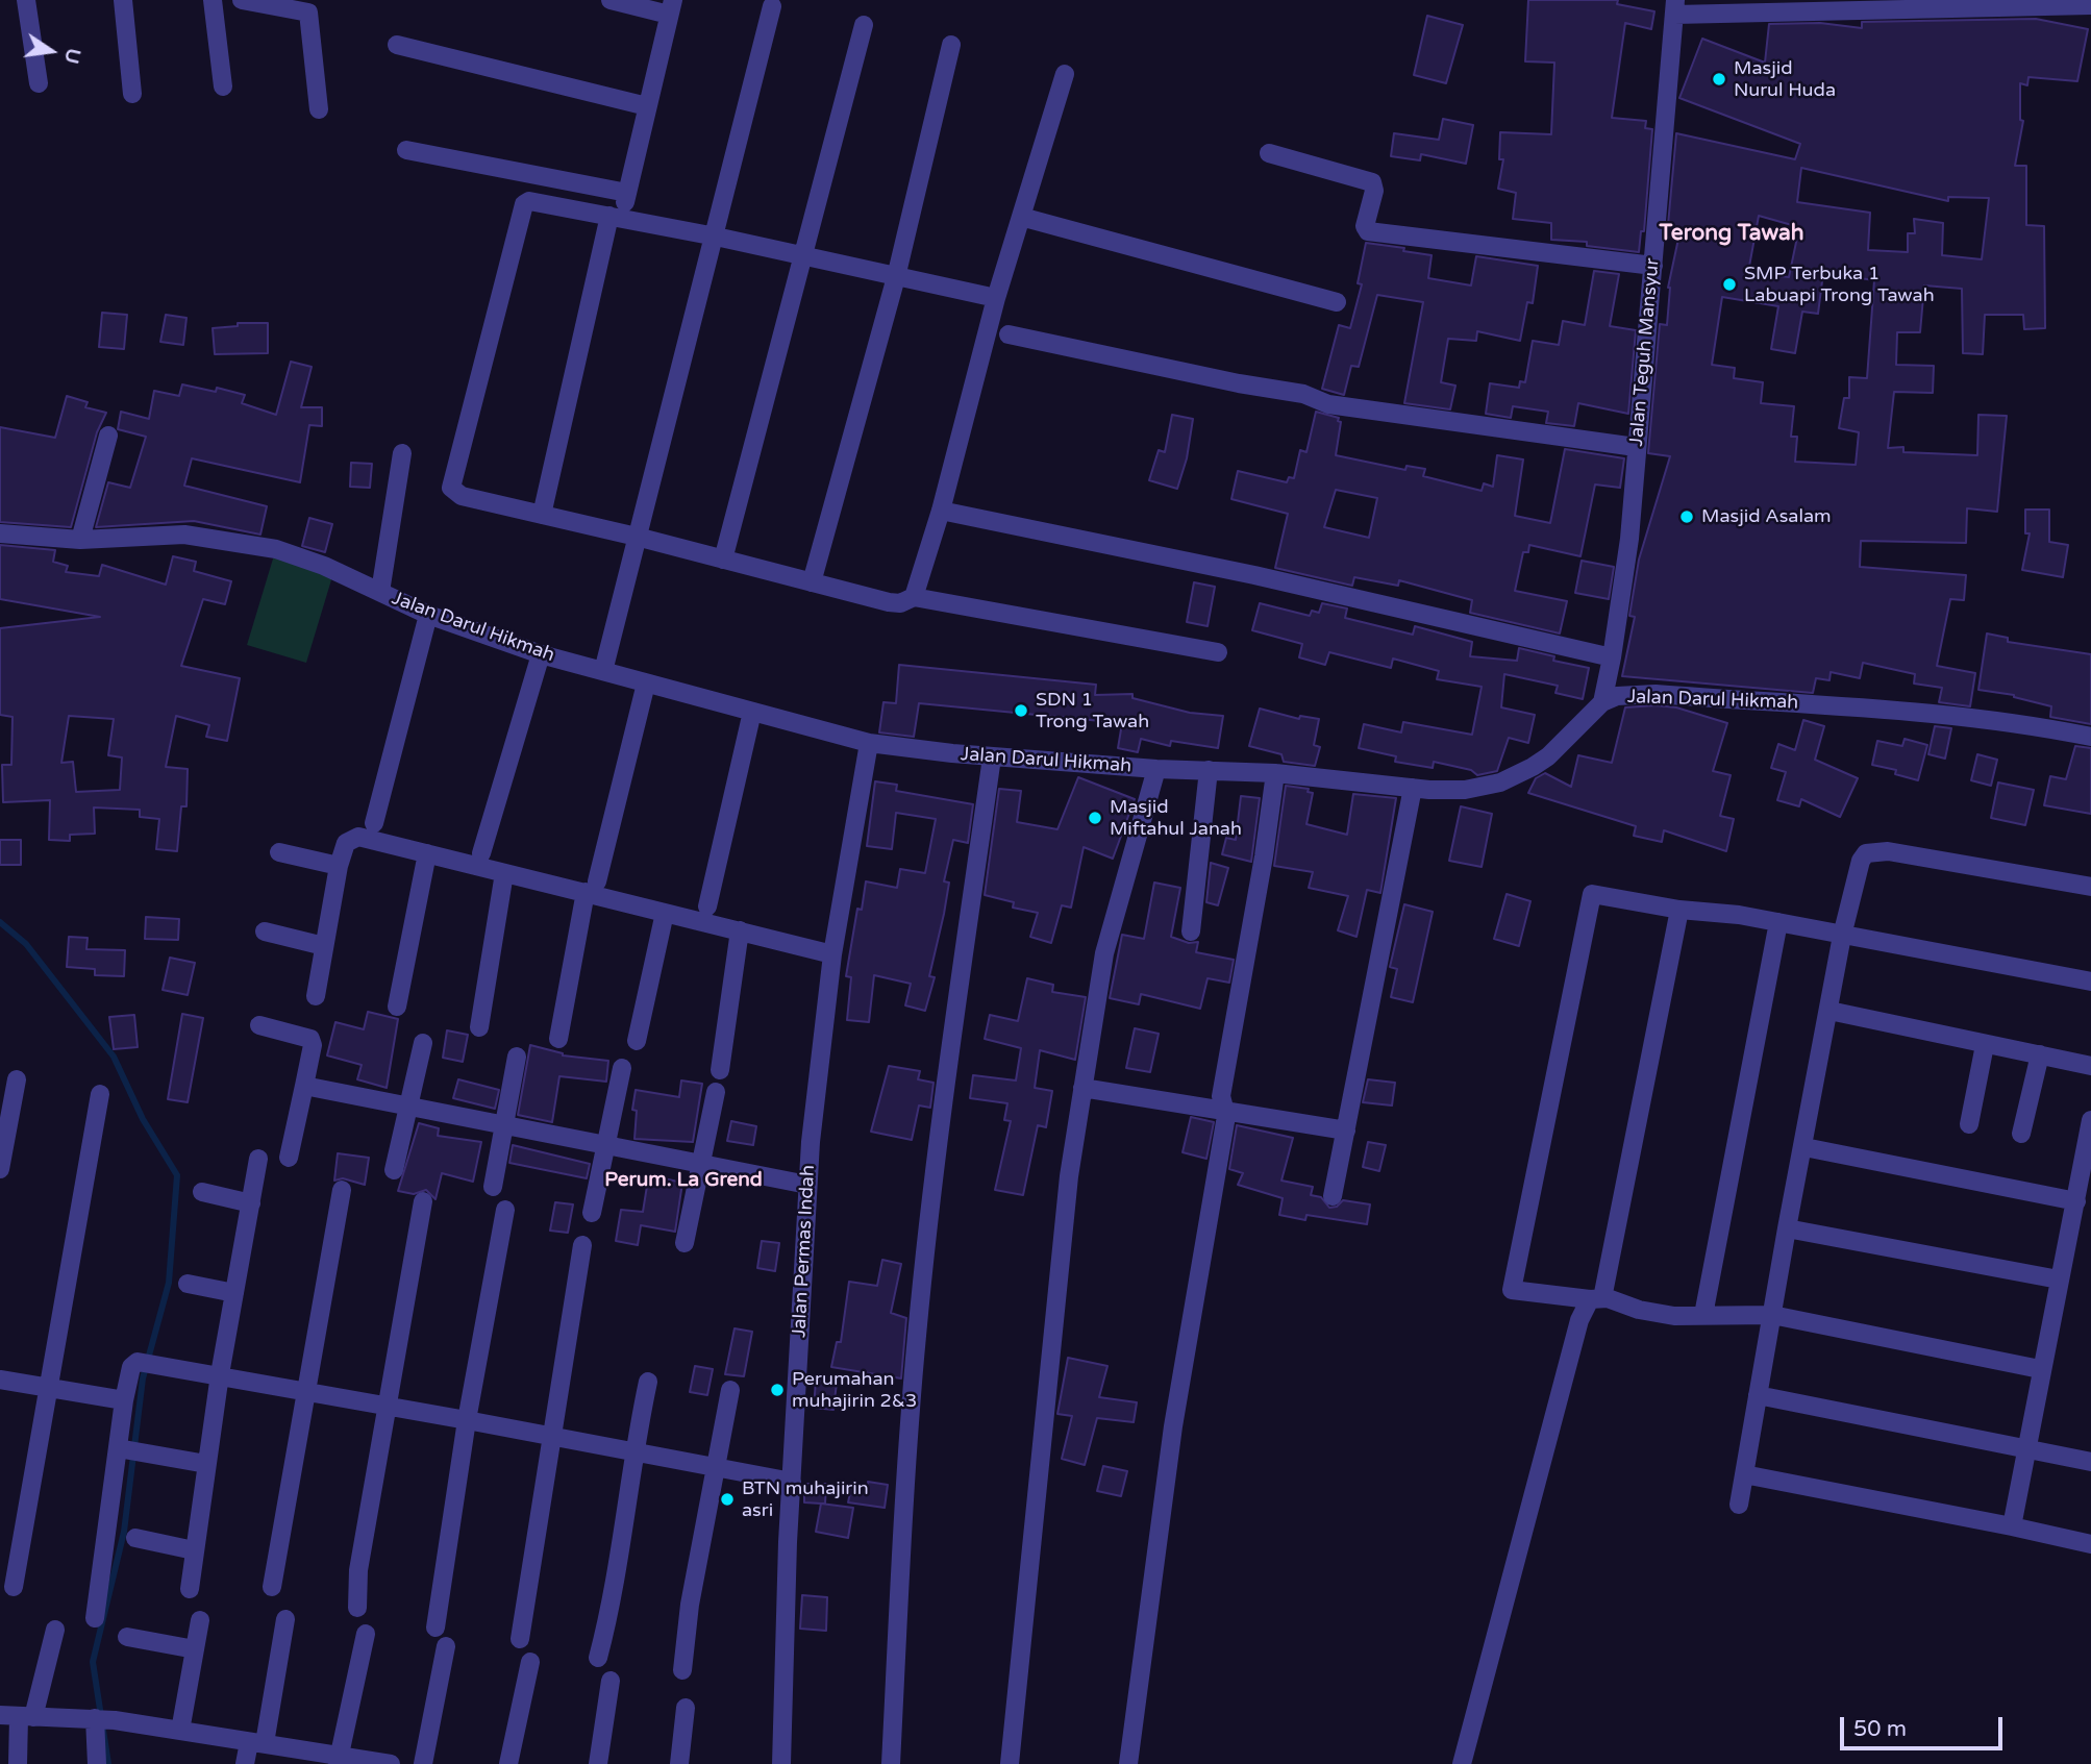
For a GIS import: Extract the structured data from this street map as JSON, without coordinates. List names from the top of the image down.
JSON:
{
  "streets": {
    "street": ["Jalan Teguh Mansyur", "Jalan Darul Hikmah", "Jalan Permas Indah"]
  },
  "crossings": [
    ["Jalan Teguh Mansyur", "Jalan Darul Hikmah"],
    ["Jalan Darul Hikmah", "Jalan Permas Indah"]
  ],
  "districts": ["Terong Tawah", "Perum. La Grend"],
  "places": [
    "Masjid Nurul Huda",
    "SMP Terbuka 1 Labuapi Trong Tawah",
    "Masjid Asalam",
    "SDN 1 Trong Tawah",
    "Masjid Miftahul Janah",
    "Perumahan muhajirin 2&3",
    "BTN muhajirin asri"
  ],
  "scale_bar": "50 m",
  "north": "right"
}
